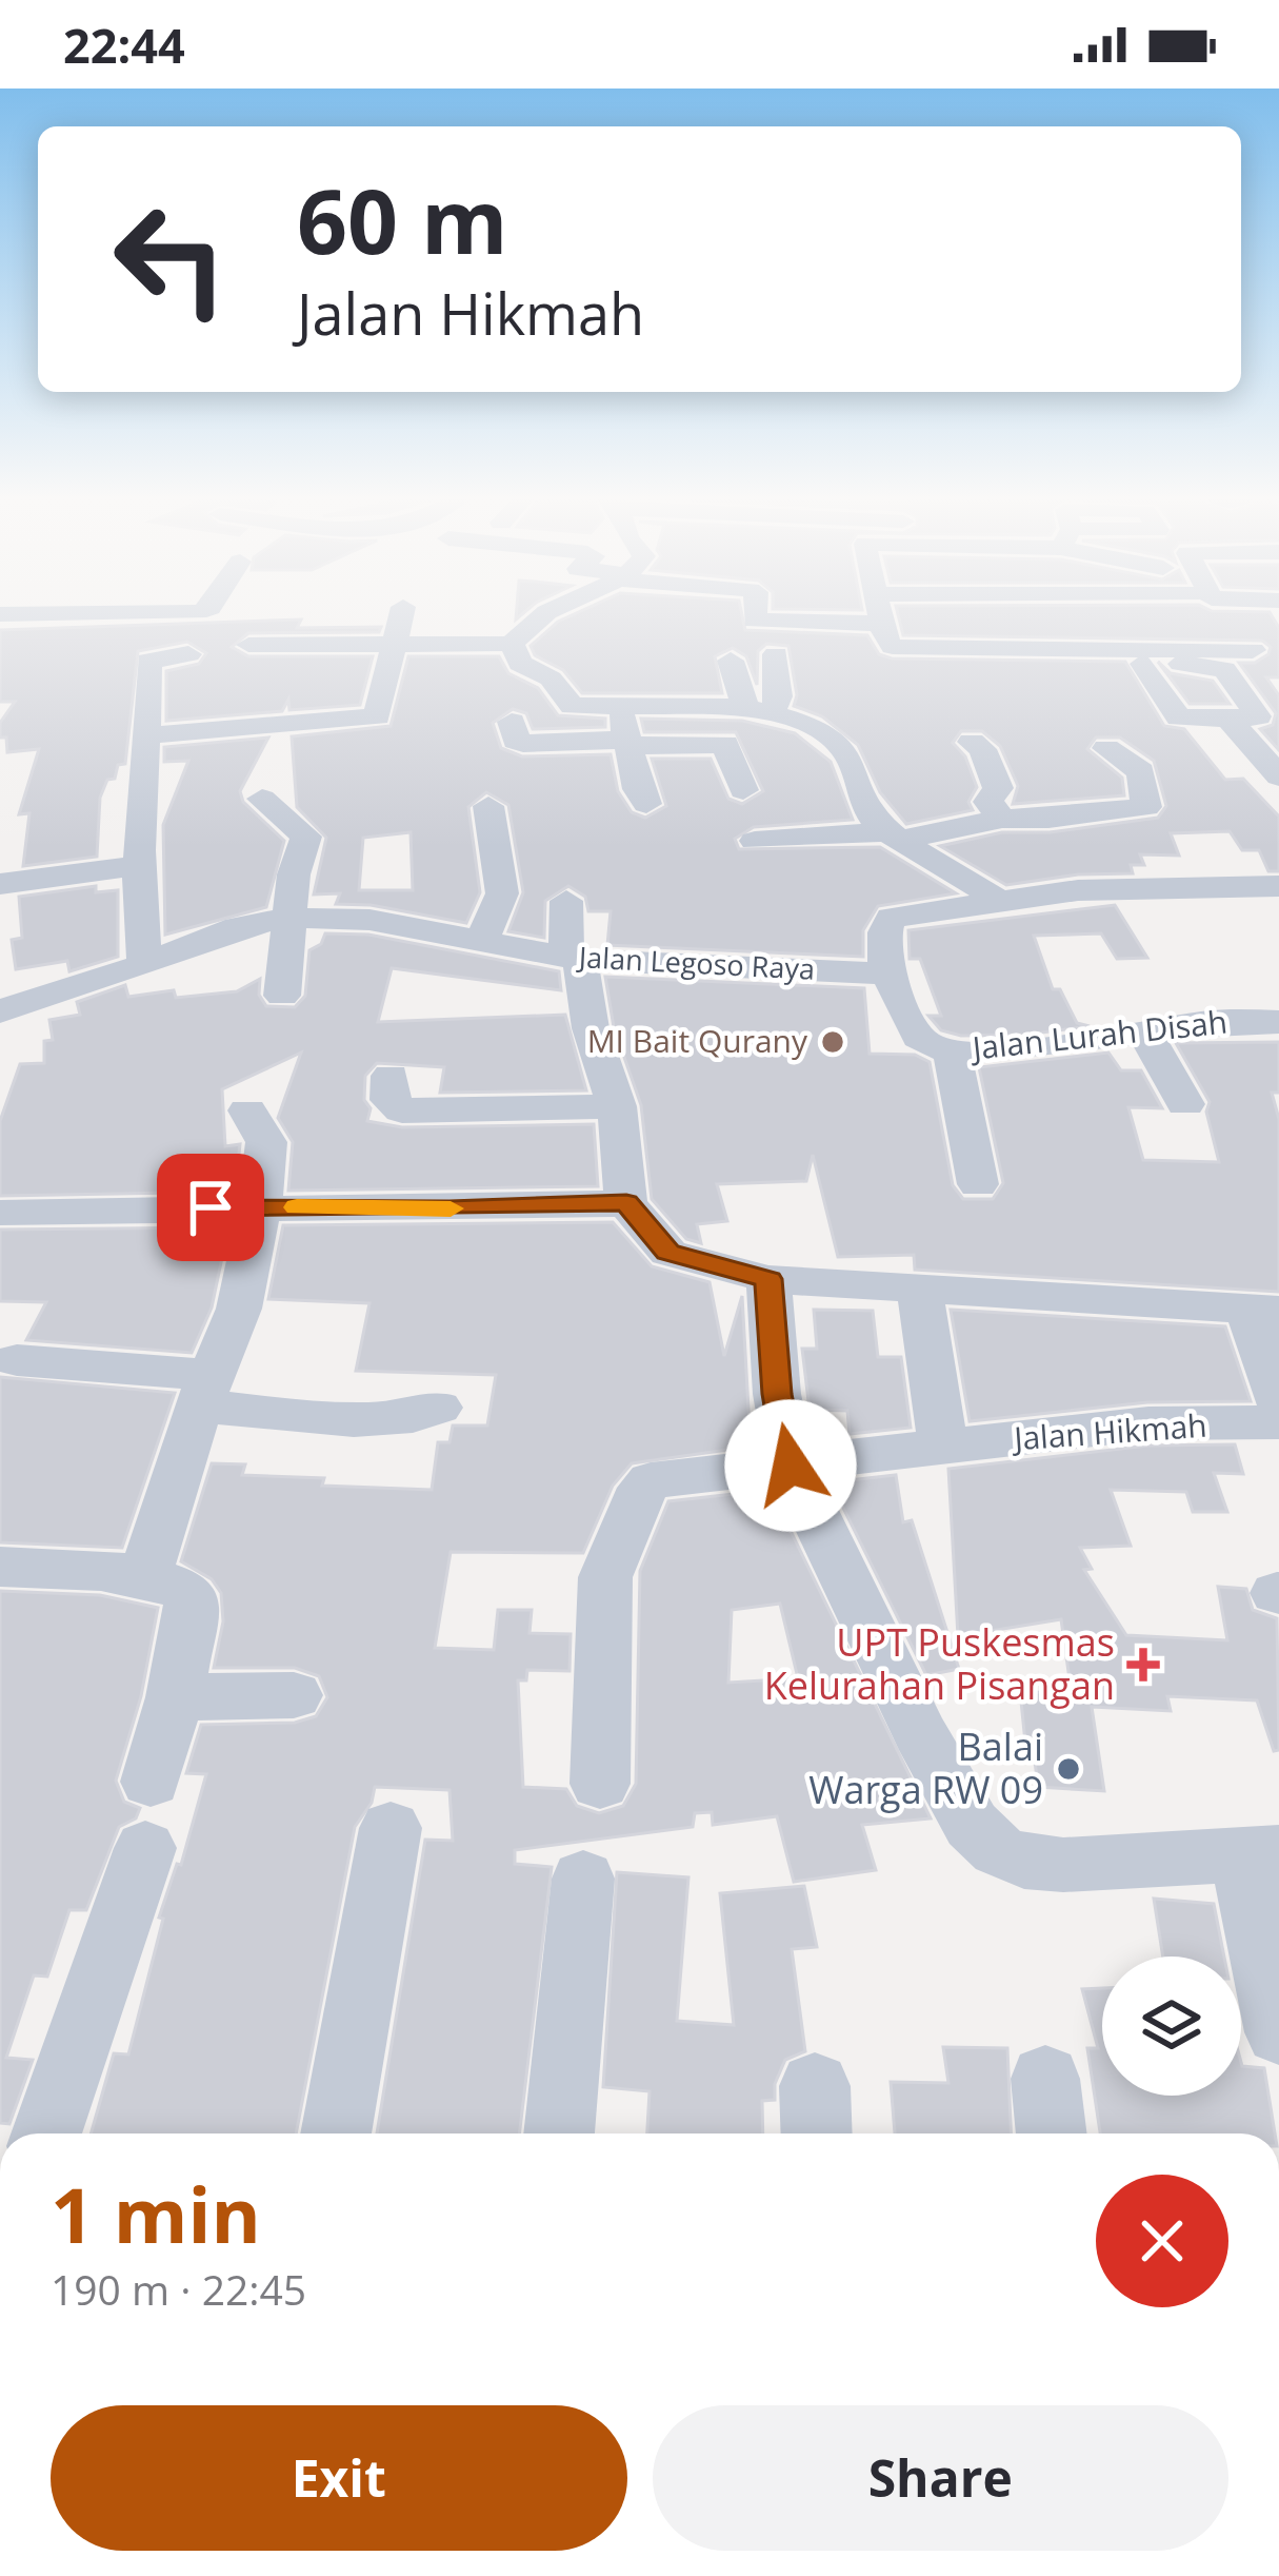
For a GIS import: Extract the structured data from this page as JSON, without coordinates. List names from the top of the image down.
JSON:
{
  "streets": {
    "street": ["Jalan Legoso Raya", "Jalan Lurah Disah", "Jalan Hikmah"]
  },
  "crossings": [
    ["Jalan Legoso Raya", "Jalan Lurah Disah"]
  ],
  "places": {
    "other": ["MI Bait Qurany", "Balai Warga RW 09"],
    "health": ["UPT Puskesmas Kelurahan Pisangan"]
  },
  "page": {
    "status": "22:44",
    "turn": ["60 m", "Jalan Hikmah"],
    "heading": ["1 min", "190 m · 22:45"],
    "buttons": ["Exit", "Share"]
  }
}
